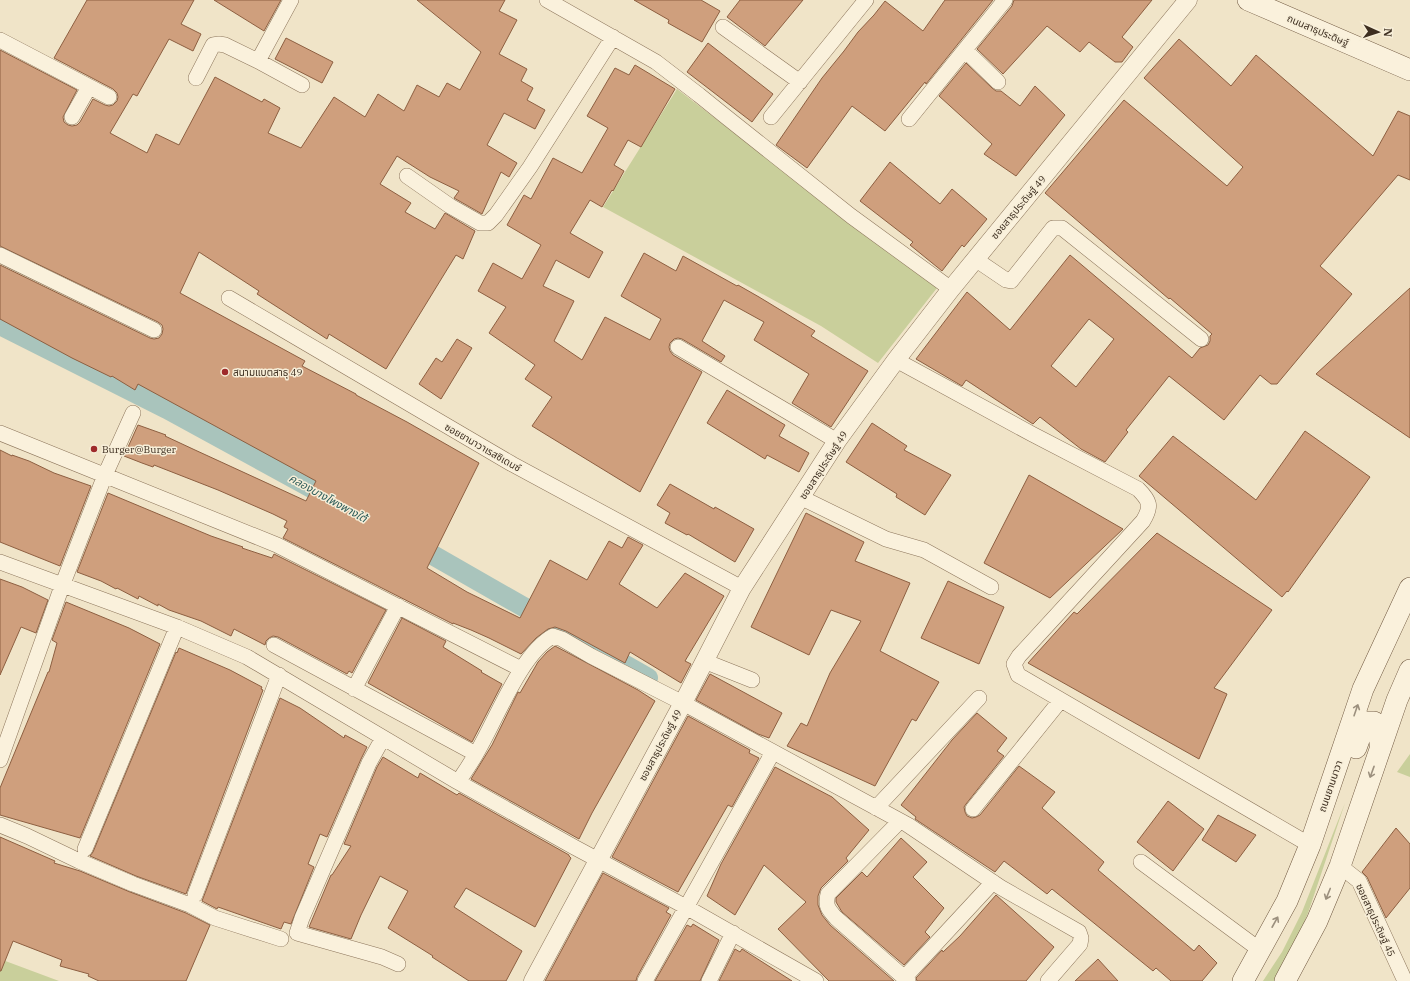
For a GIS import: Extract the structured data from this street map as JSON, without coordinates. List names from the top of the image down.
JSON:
{
  "streets": {
    "main road": ["ถนนสาธุประดิษฐ์", "ถนนยานนาวา"],
    "street": ["ซอยสาธุประดิษฐ์ 49", "ซอยยานาวาเรสซิเดนซ์", "ซอยสาธุประดิษฐ์ 45"]
  },
  "crossings": [
    ["ซอยสาธุประดิษฐ์ 49", "ซอยยานาวาเรสซิเดนซ์"]
  ],
  "water": ["คลองบางโพงพางใต้"],
  "places": ["สนามแบตสาธุ 49", "Burger@Burger"],
  "north": "right"
}
